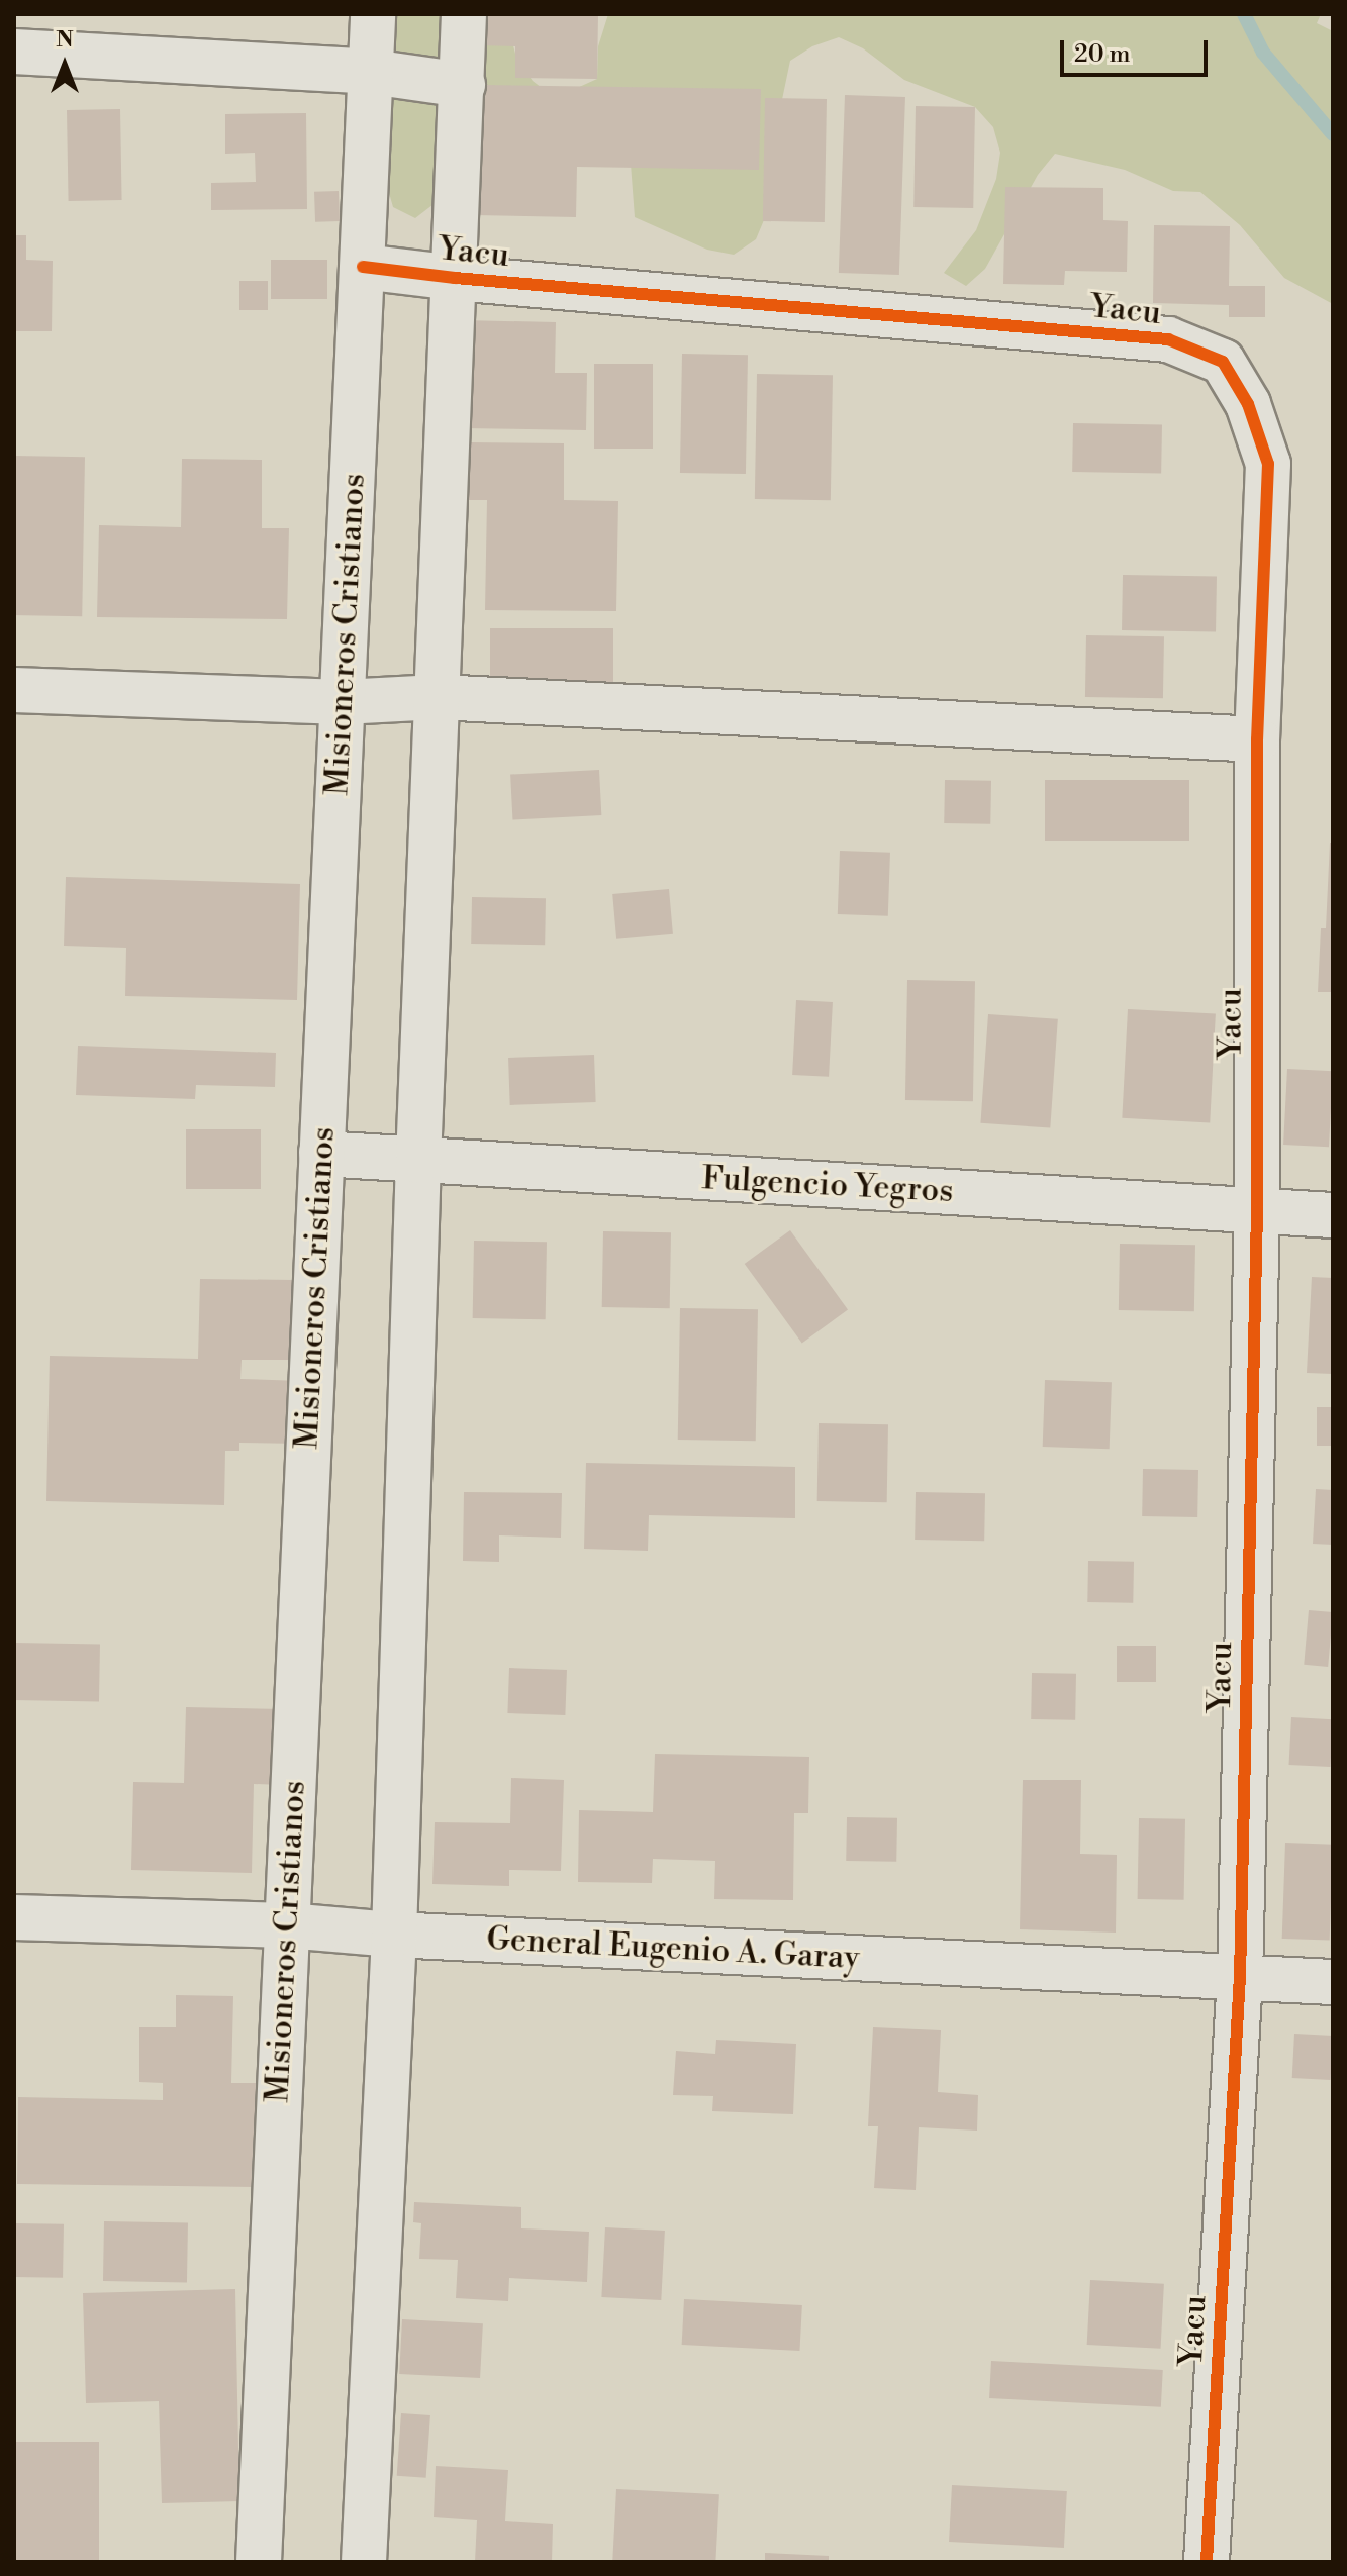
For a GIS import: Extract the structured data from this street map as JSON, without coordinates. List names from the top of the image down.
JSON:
{
  "streets": {
    "street": [
      "Yacu",
      "Misioneros Cristianos",
      "Fulgencio Yegros",
      "General Eugenio A. Garay"
    ]
  },
  "crossings": [
    ["Yacu", "Misioneros Cristianos"],
    ["Yacu", "Fulgencio Yegros"],
    ["Yacu", "General Eugenio A. Garay"],
    ["Misioneros Cristianos", "Fulgencio Yegros"],
    ["Misioneros Cristianos", "General Eugenio A. Garay"]
  ],
  "scale_bar": "20 m",
  "north": "top"
}
